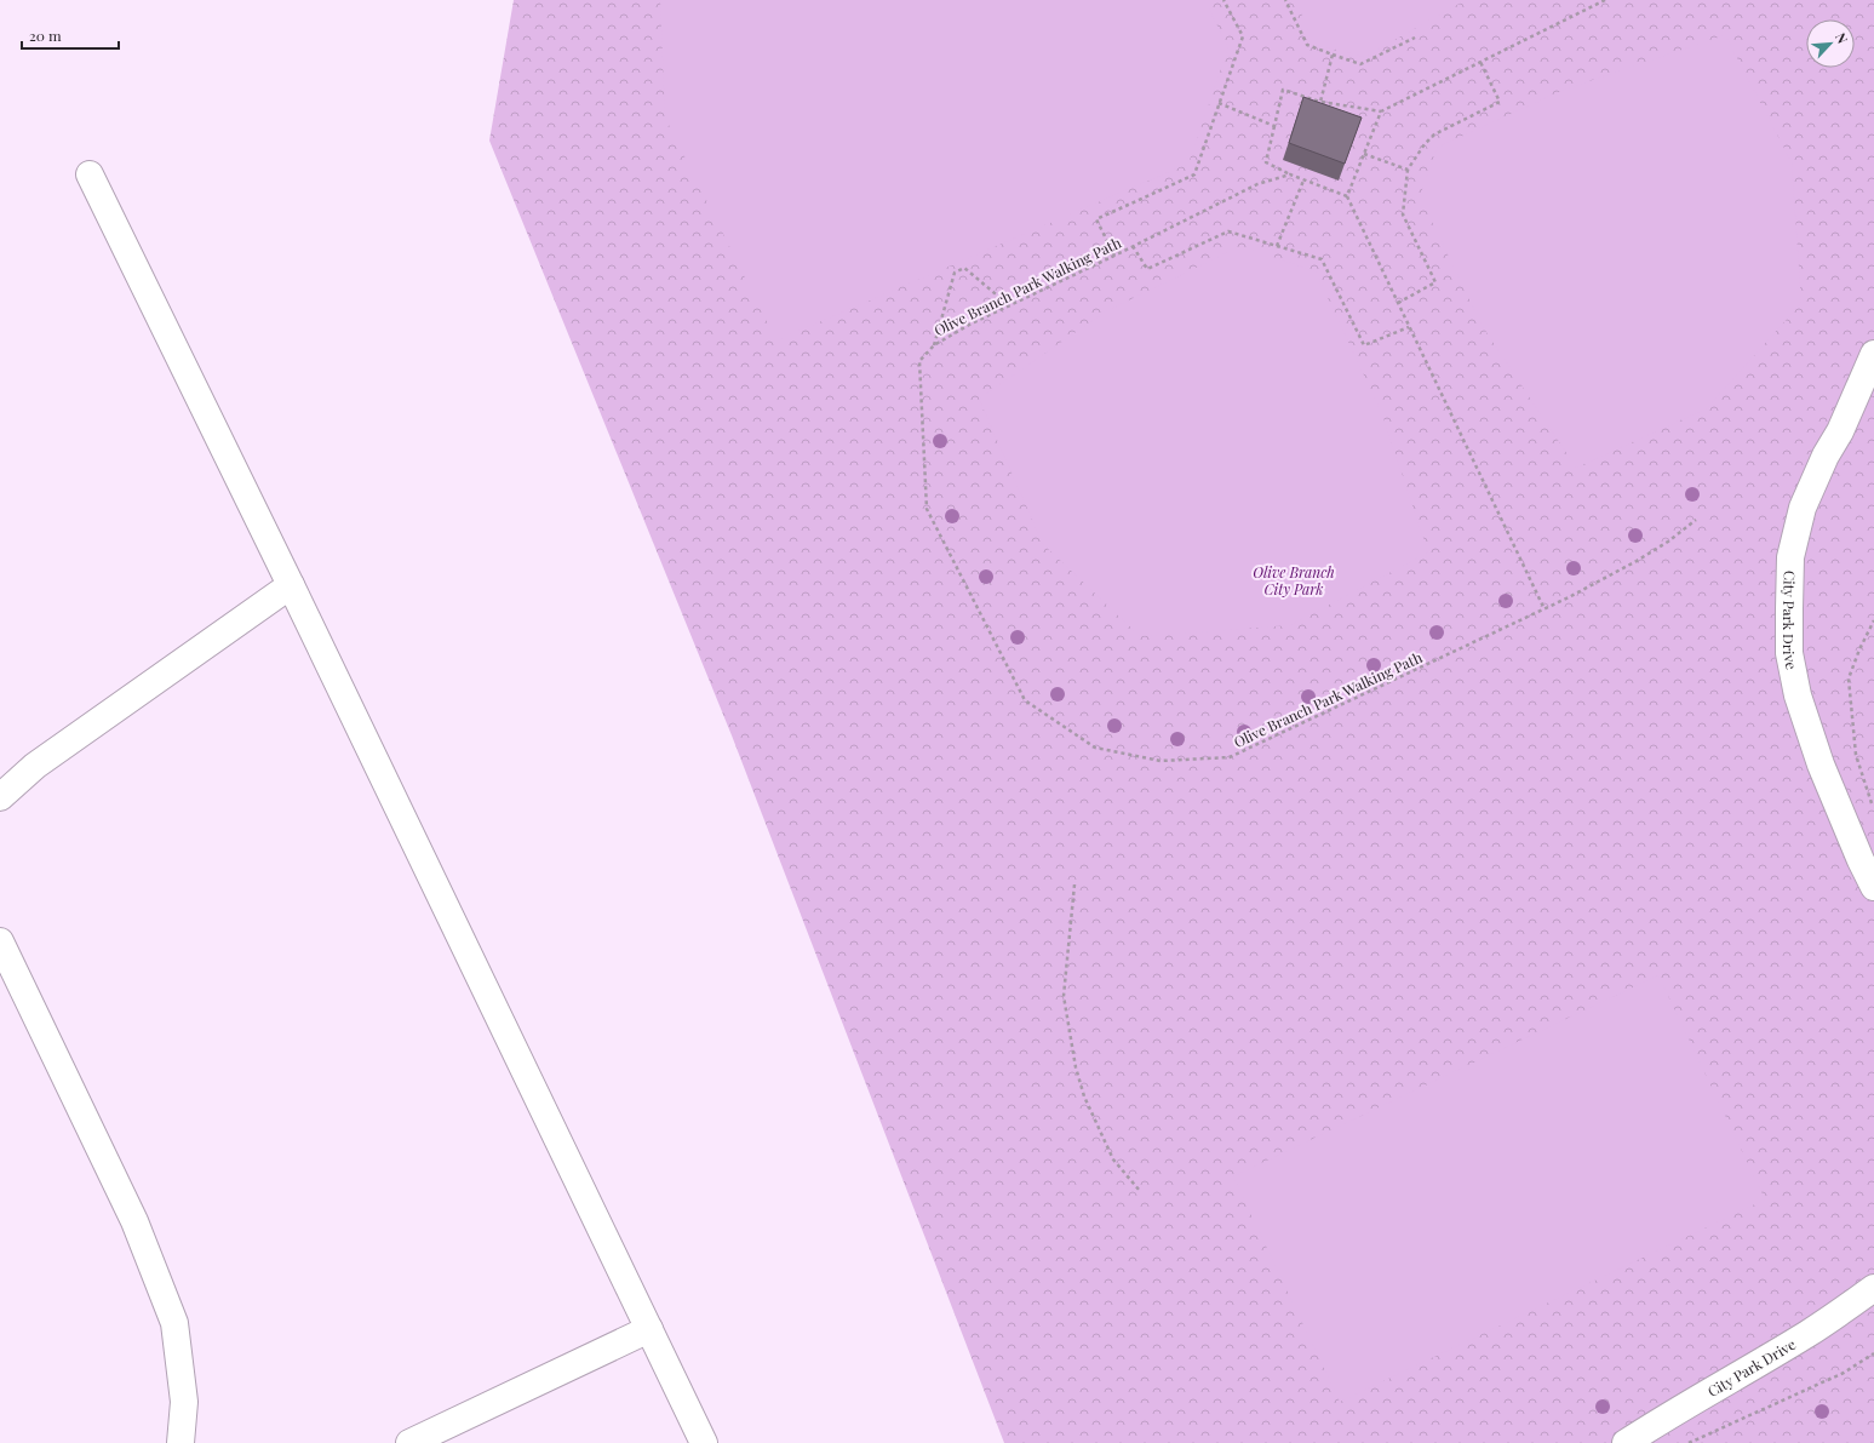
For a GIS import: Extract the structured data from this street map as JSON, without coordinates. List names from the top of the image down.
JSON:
{
  "streets": {
    "street": ["City Park Drive"],
    "path": ["Olive Branch Park Walking Path"]
  },
  "parks": ["Olive Branch City Park"],
  "scale_bar": "20 m",
  "north": "top right"
}
